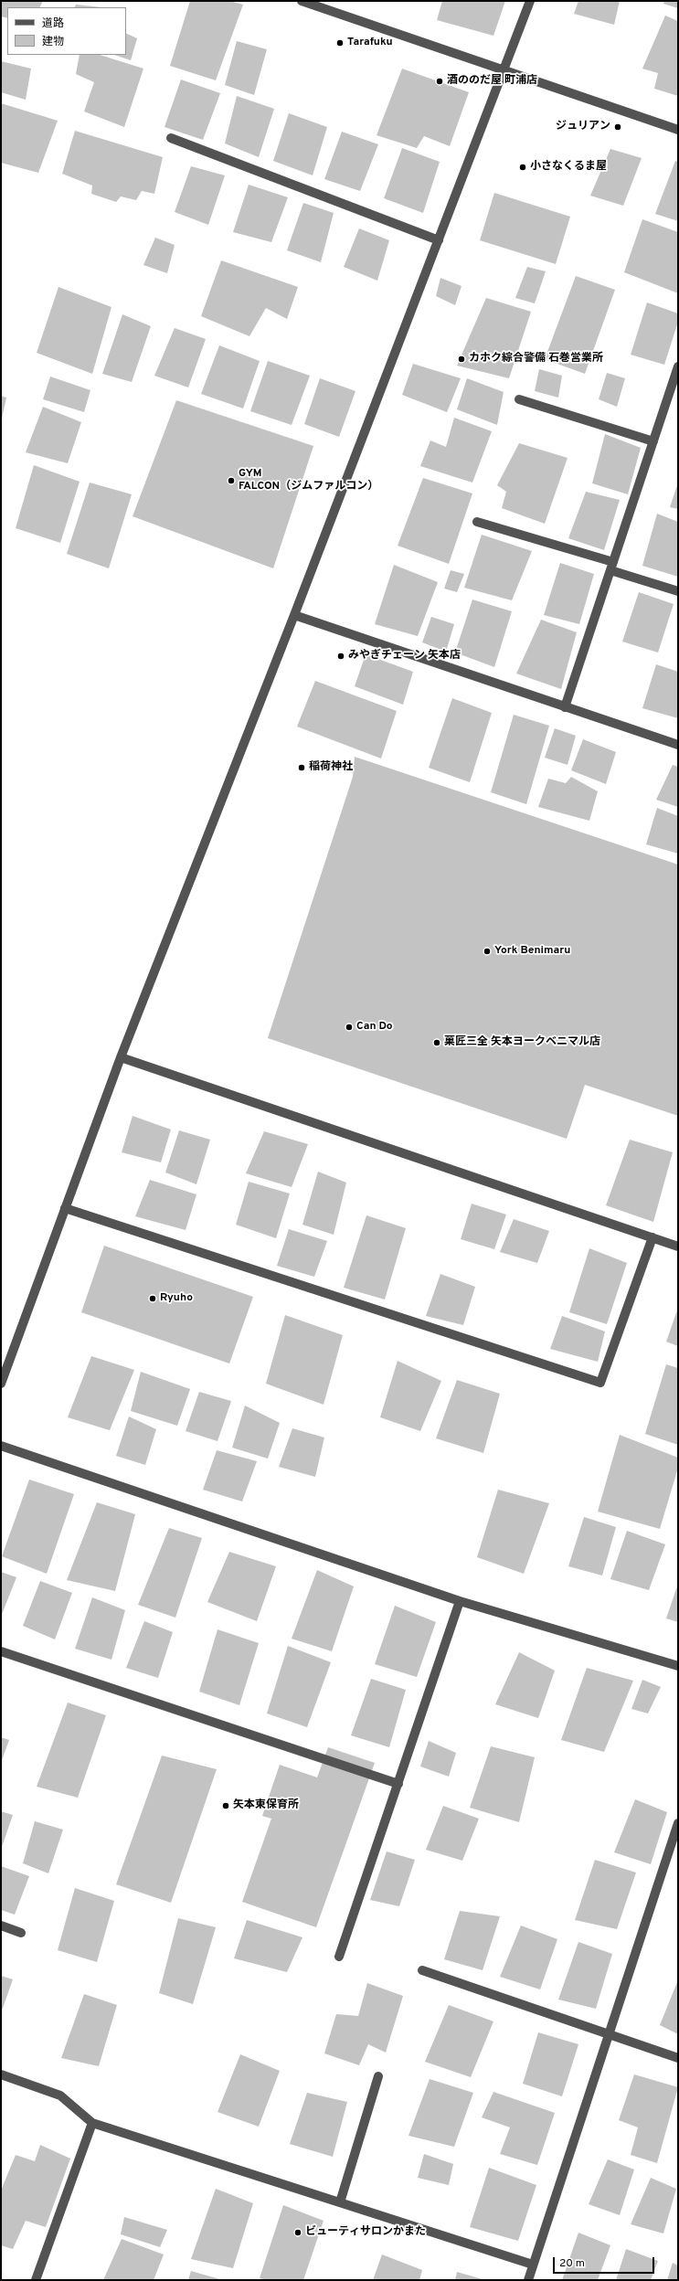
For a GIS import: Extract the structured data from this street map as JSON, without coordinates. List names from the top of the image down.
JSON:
{
  "places": [
    "Tarafuku",
    "酒ののだ屋 町浦店",
    "ジュリアン",
    "小さなくるま屋",
    "カホク綜合警備 石巻営業所",
    "GYM FALCON（ジムファルコン）",
    "みやぎチェーン 矢本店",
    "稲荷神社",
    "York Benimaru",
    "Can Do",
    "菓匠三全 矢本ヨークベニマル店",
    "Ryuho",
    "矢本東保育所",
    "ビューティサロンかまた"
  ],
  "legend": ["道路", "建物"],
  "scale_bar": "20 m"
}
